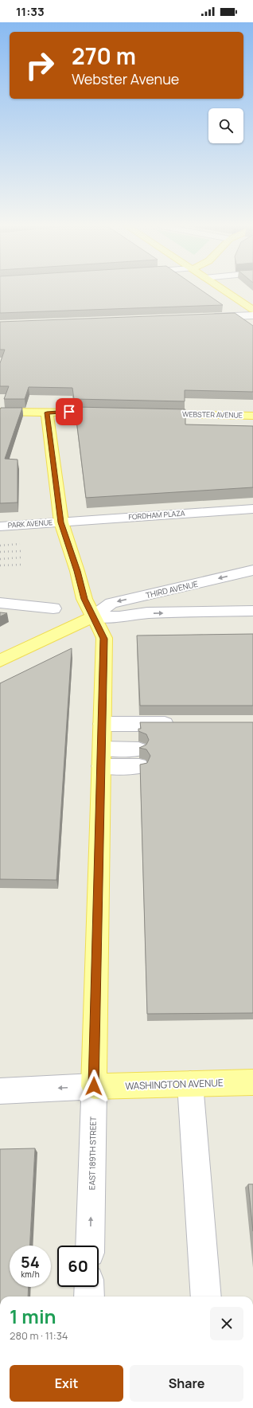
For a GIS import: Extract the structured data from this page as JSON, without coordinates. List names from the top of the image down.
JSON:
{
  "streets": {
    "main road": [
      "WEBSTER AVENUE",
      "THIRD AVENUE",
      "WASHINGTON AVENUE",
      "EAST 189TH STREET"
    ],
    "street": ["FORDHAM PLAZA", "PARK AVENUE"]
  },
  "crossings": [
    ["FORDHAM PLAZA", "PARK AVENUE"],
    ["FORDHAM PLAZA", "EAST 189TH STREET"],
    ["PARK AVENUE", "EAST 189TH STREET"],
    ["THIRD AVENUE", "EAST 189TH STREET"],
    ["WASHINGTON AVENUE", "EAST 189TH STREET"]
  ],
  "one_way": ["WASHINGTON AVENUE"],
  "page": {
    "status": "11:33",
    "turn": ["270 m", "Webster Avenue"],
    "speed": "54 km/h",
    "limit": "60",
    "heading": ["1 min", "280 m · 11:34"],
    "buttons": ["Exit", "Share"]
  }
}
